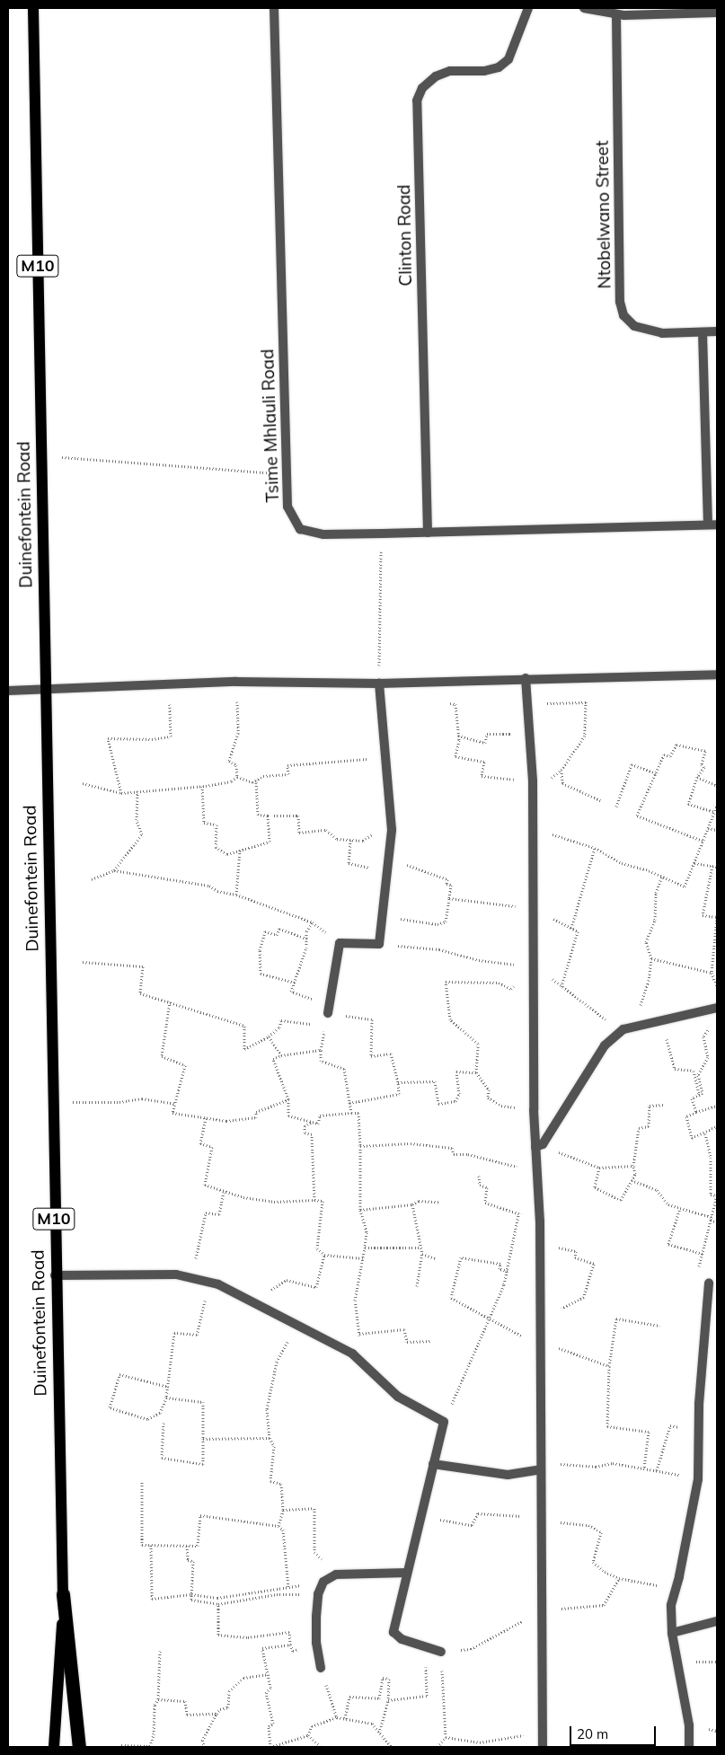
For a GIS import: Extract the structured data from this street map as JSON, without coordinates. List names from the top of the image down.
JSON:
{
  "streets": {
    "main road": ["M10", "Duinefontein Road"],
    "street": ["Ntobelwano Street", "Clinton Road", "Tsime Mhlauli Road"]
  },
  "crossings": [
    ["Clinton Road", "Tsime Mhlauli Road"]
  ],
  "scale_bar": "20 m"
}
